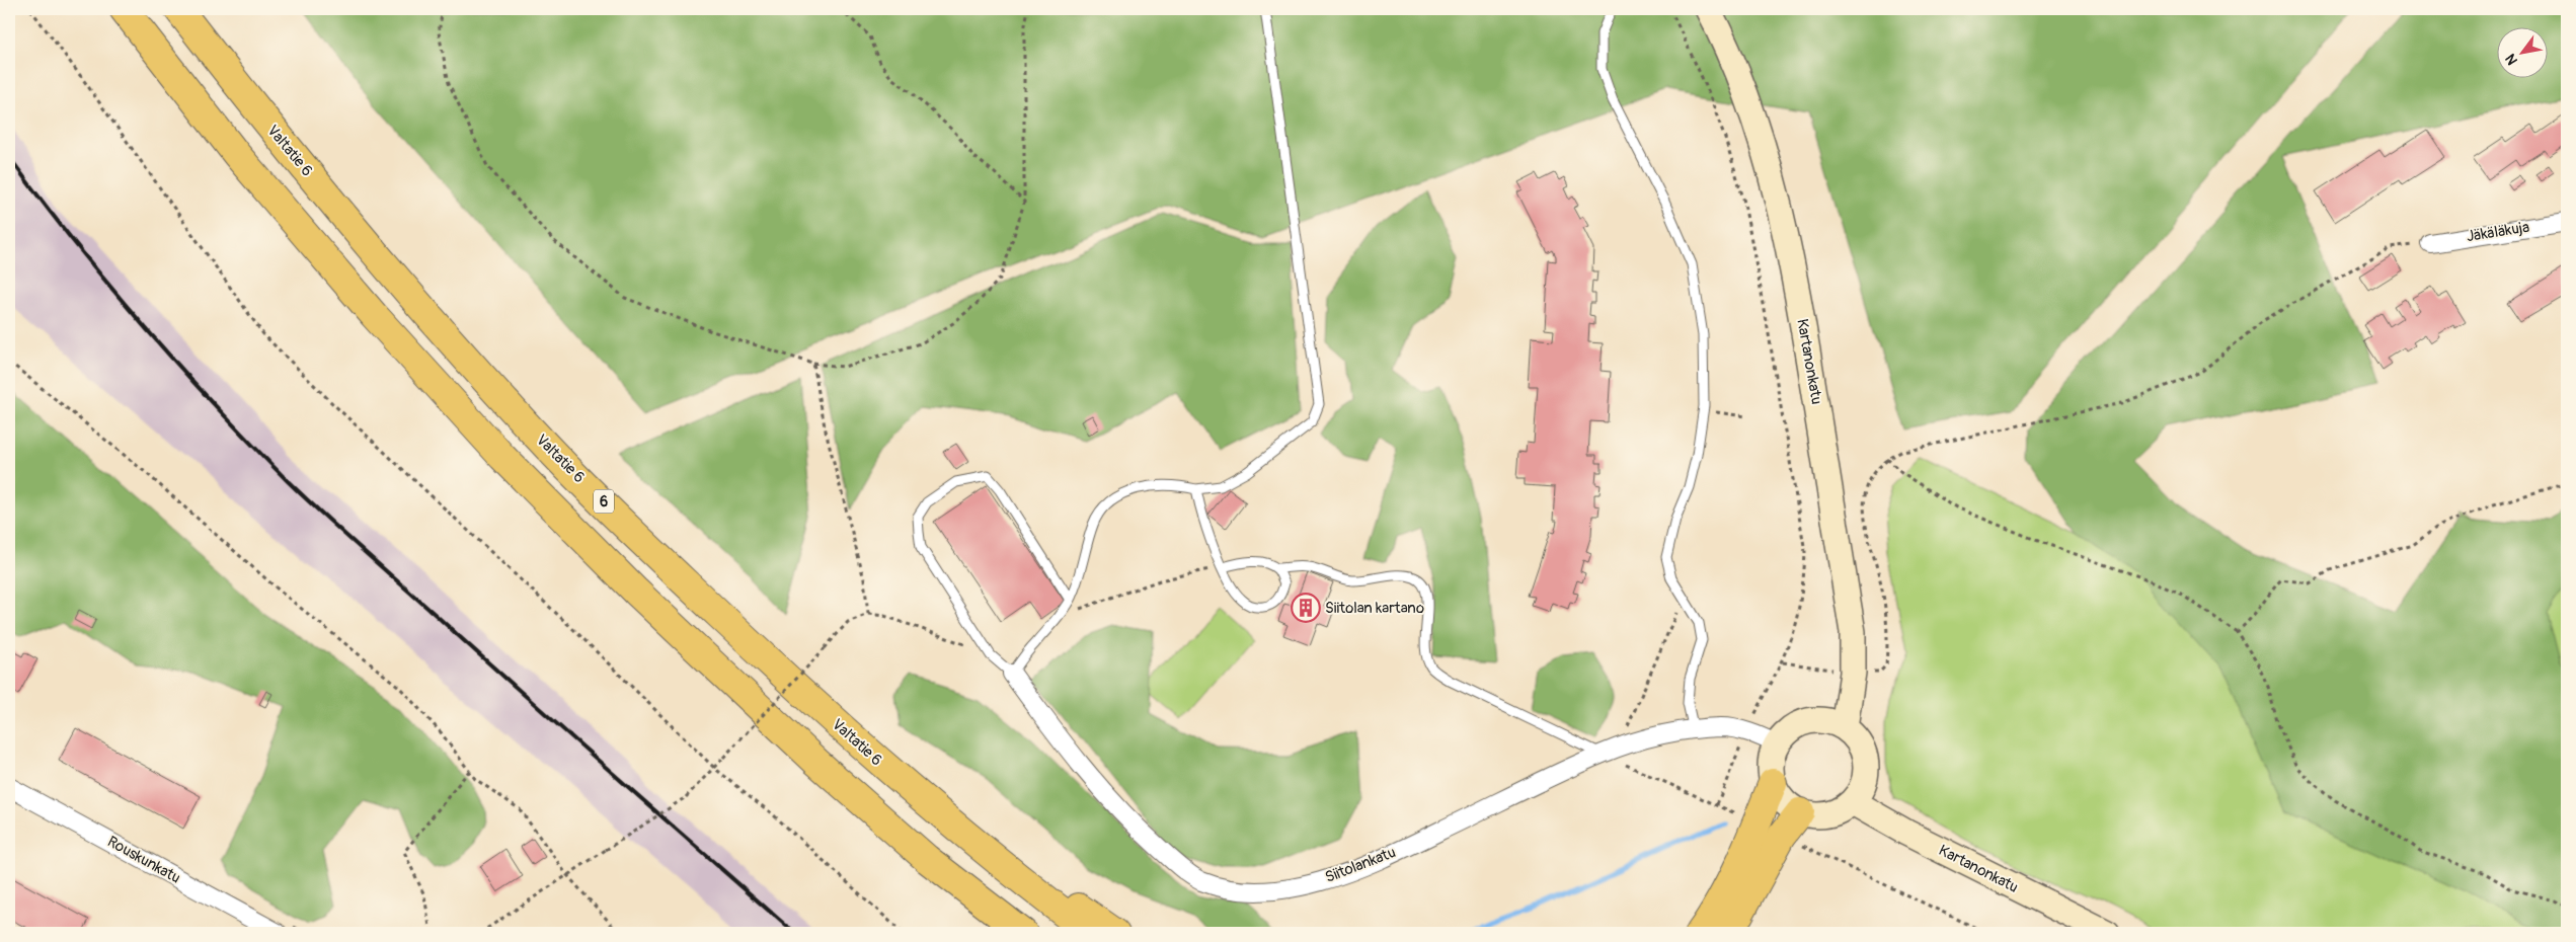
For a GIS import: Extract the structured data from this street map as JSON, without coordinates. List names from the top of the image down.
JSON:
{
  "streets": {
    "highway": ["Valtatie 6", "6"],
    "main road": ["Kartanonkatu"],
    "street": ["Jäkäläkuja", "Rouskunkatu", "Siitolankatu"]
  },
  "crossings": [
    ["Kartanonkatu", "Siitolankatu"]
  ],
  "places": {
    "building": ["Siitolan kartano"]
  },
  "north": "bottom left"
}
